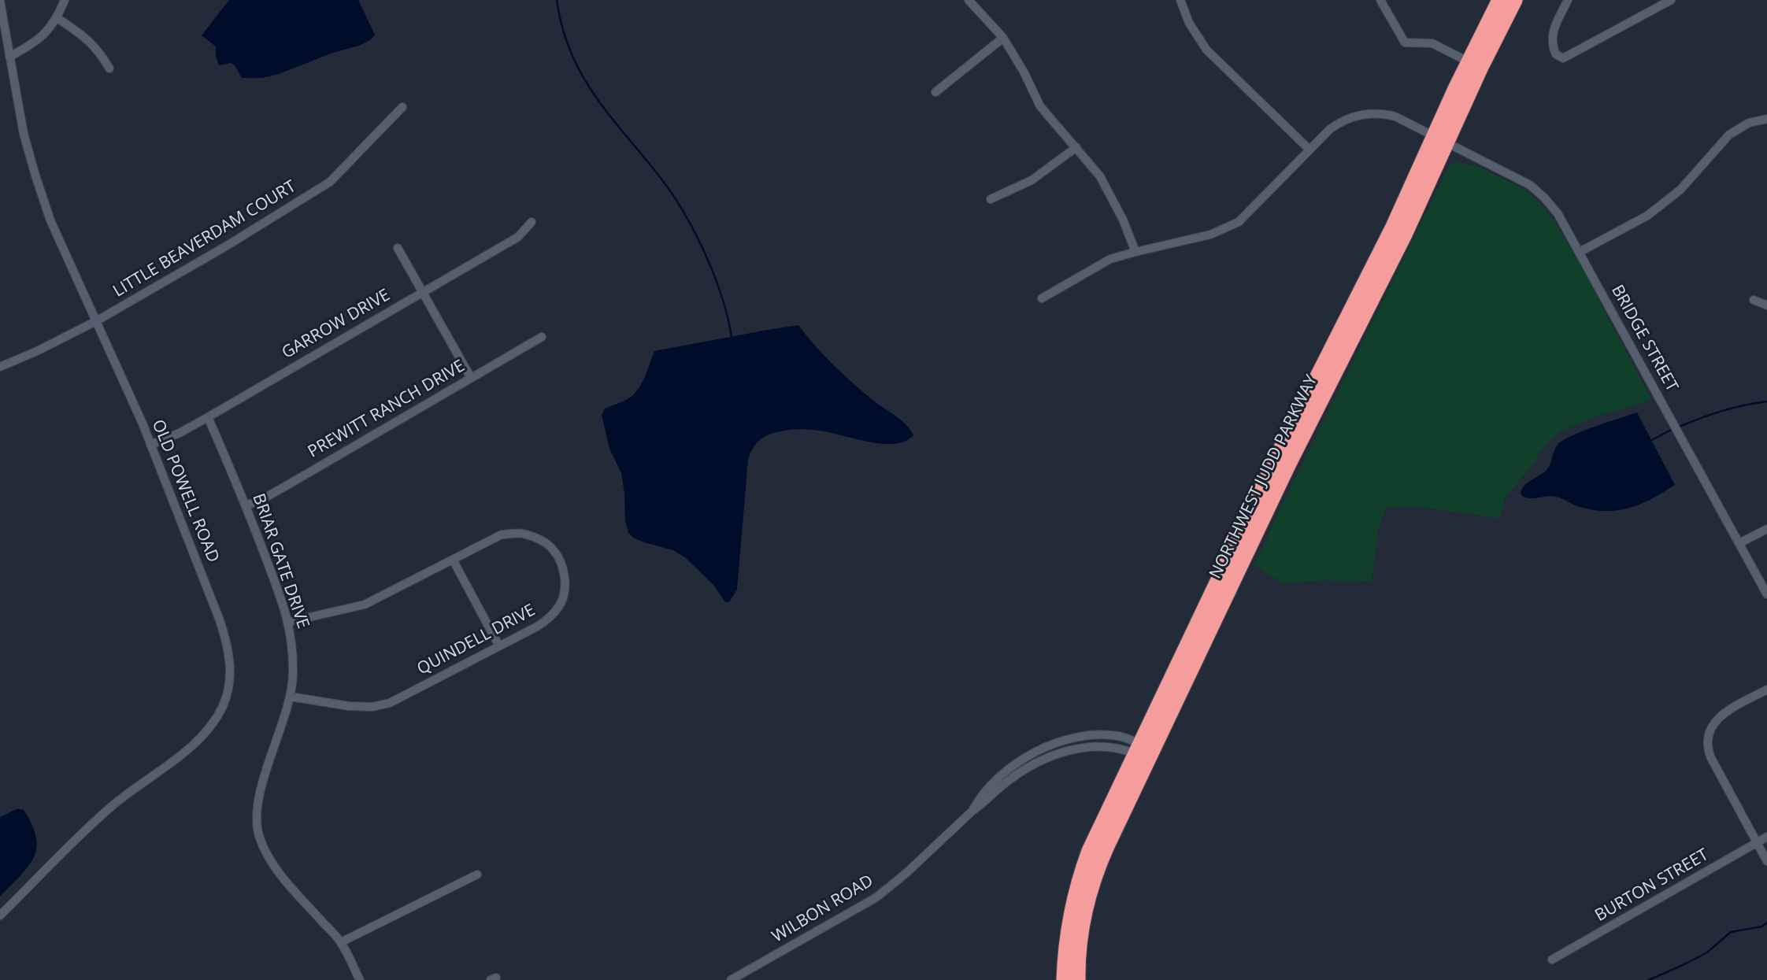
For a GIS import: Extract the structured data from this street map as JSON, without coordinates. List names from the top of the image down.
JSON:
{
  "streets": {
    "highway": ["NORTHWEST JUDD PARKWAY"],
    "street": [
      "LITTLE BEAVERDAM COURT",
      "GARROW DRIVE",
      "BRIDGE STREET",
      "PREWITT RANCH DRIVE",
      "OLD POWELL ROAD",
      "BRIAR GATE DRIVE",
      "QUINDELL DRIVE",
      "BURTON STREET",
      "WILBON ROAD"
    ]
  },
  "crossings": [
    ["LITTLE BEAVERDAM COURT", "OLD POWELL ROAD"],
    ["GARROW DRIVE", "OLD POWELL ROAD"],
    ["GARROW DRIVE", "BRIAR GATE DRIVE"],
    ["BRIDGE STREET", "NORTHWEST JUDD PARKWAY"],
    ["PREWITT RANCH DRIVE", "BRIAR GATE DRIVE"],
    ["NORTHWEST JUDD PARKWAY", "WILBON ROAD"],
    ["BRIAR GATE DRIVE", "QUINDELL DRIVE"]
  ]
}
